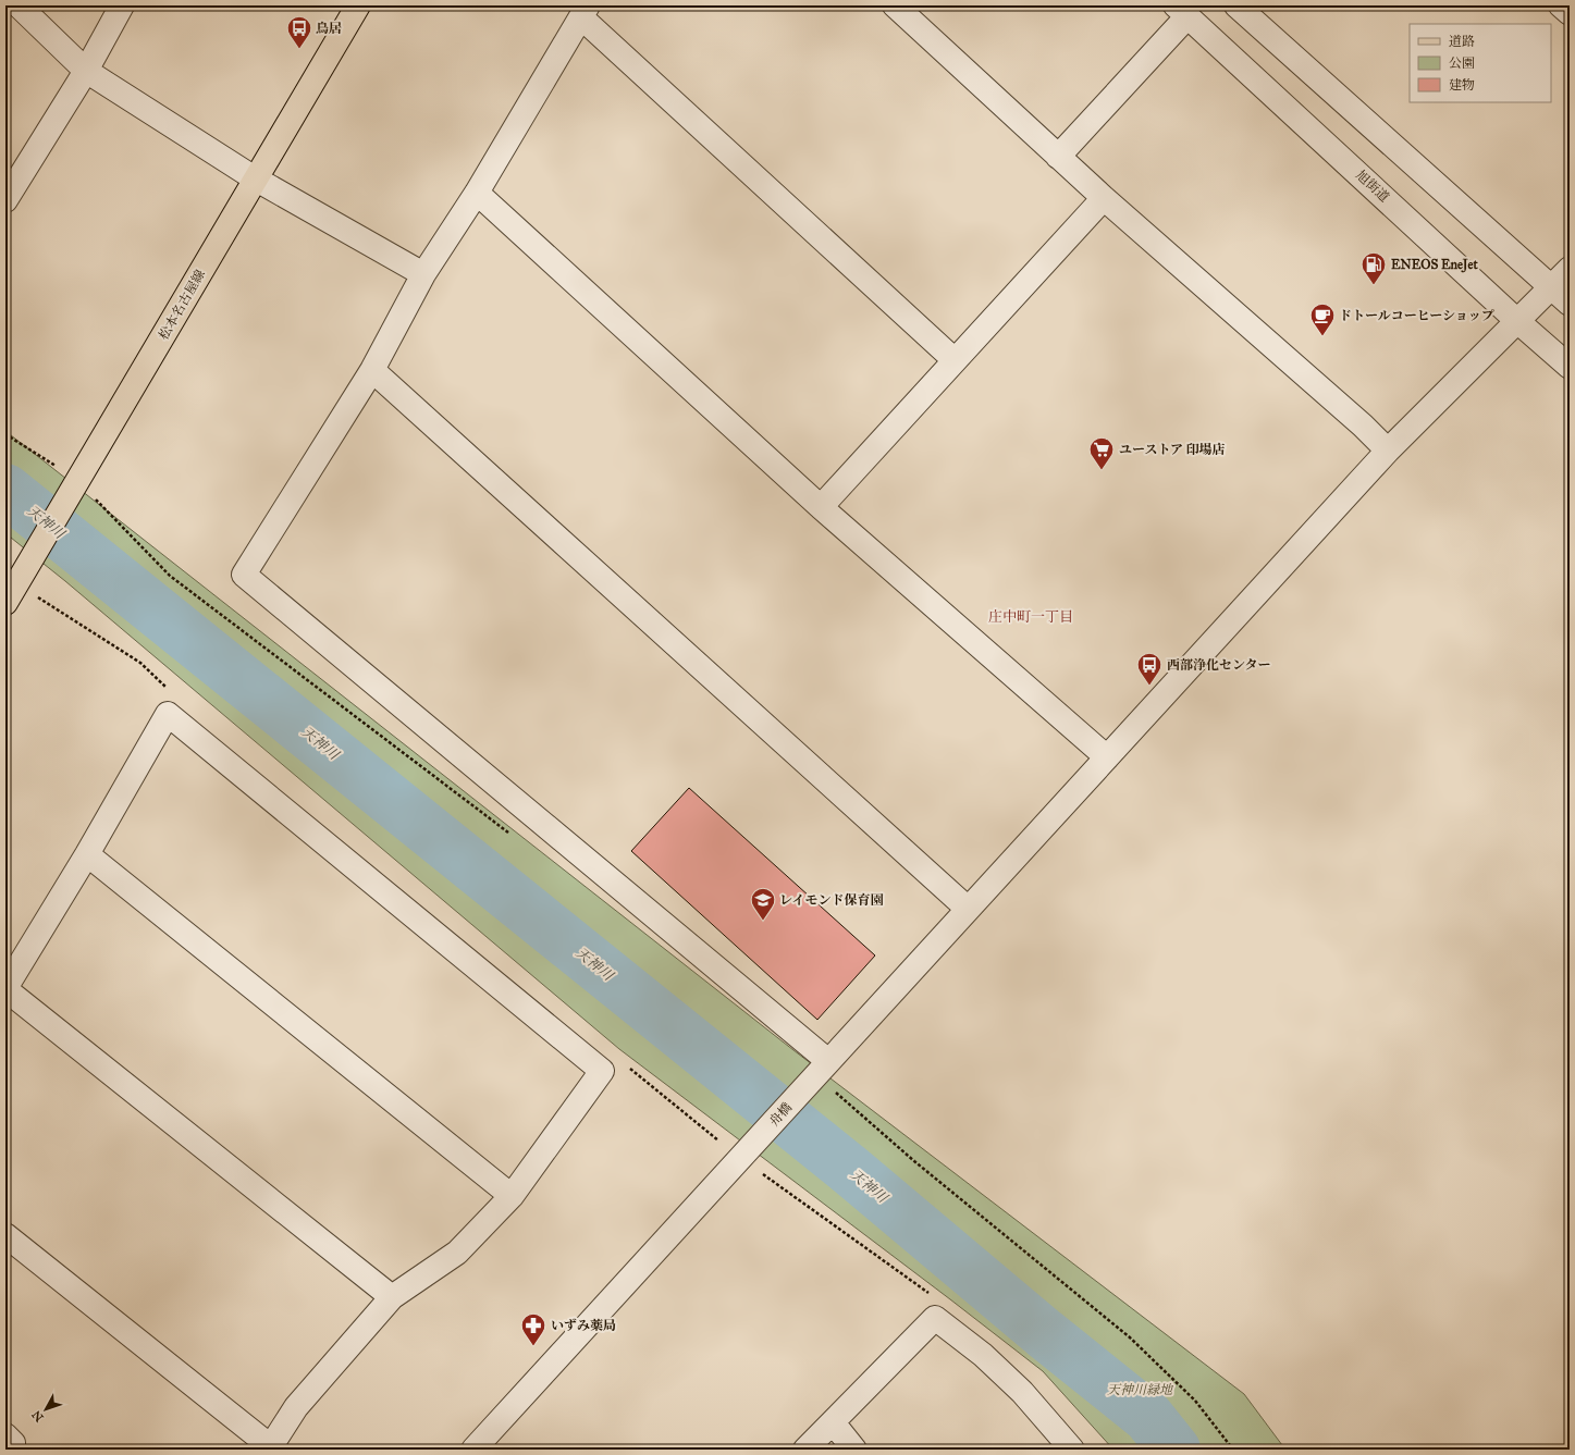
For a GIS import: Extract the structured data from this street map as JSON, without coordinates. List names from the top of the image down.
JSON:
{
  "streets": {
    "main road": ["松本名古屋線"],
    "street": ["旭街道", "舟橋"]
  },
  "crossings": [
    ["旭街道", "舟橋"]
  ],
  "districts": ["庄中町一丁目"],
  "water": ["天神川"],
  "parks": ["天神川緑地"],
  "places": {
    "bus stop": ["鳥居", "西部浄化センター"],
    "fuel station": ["ENEOS EneJet"],
    "cafe": ["ドトールコーヒーショップ"],
    "supermarket": ["ユーストア 印場店"],
    "school or university": ["レイモンド保育園"],
    "pharmacy": ["いずみ薬局"]
  },
  "legend": ["道路", "公園", "建物"],
  "north": "bottom left"
}
